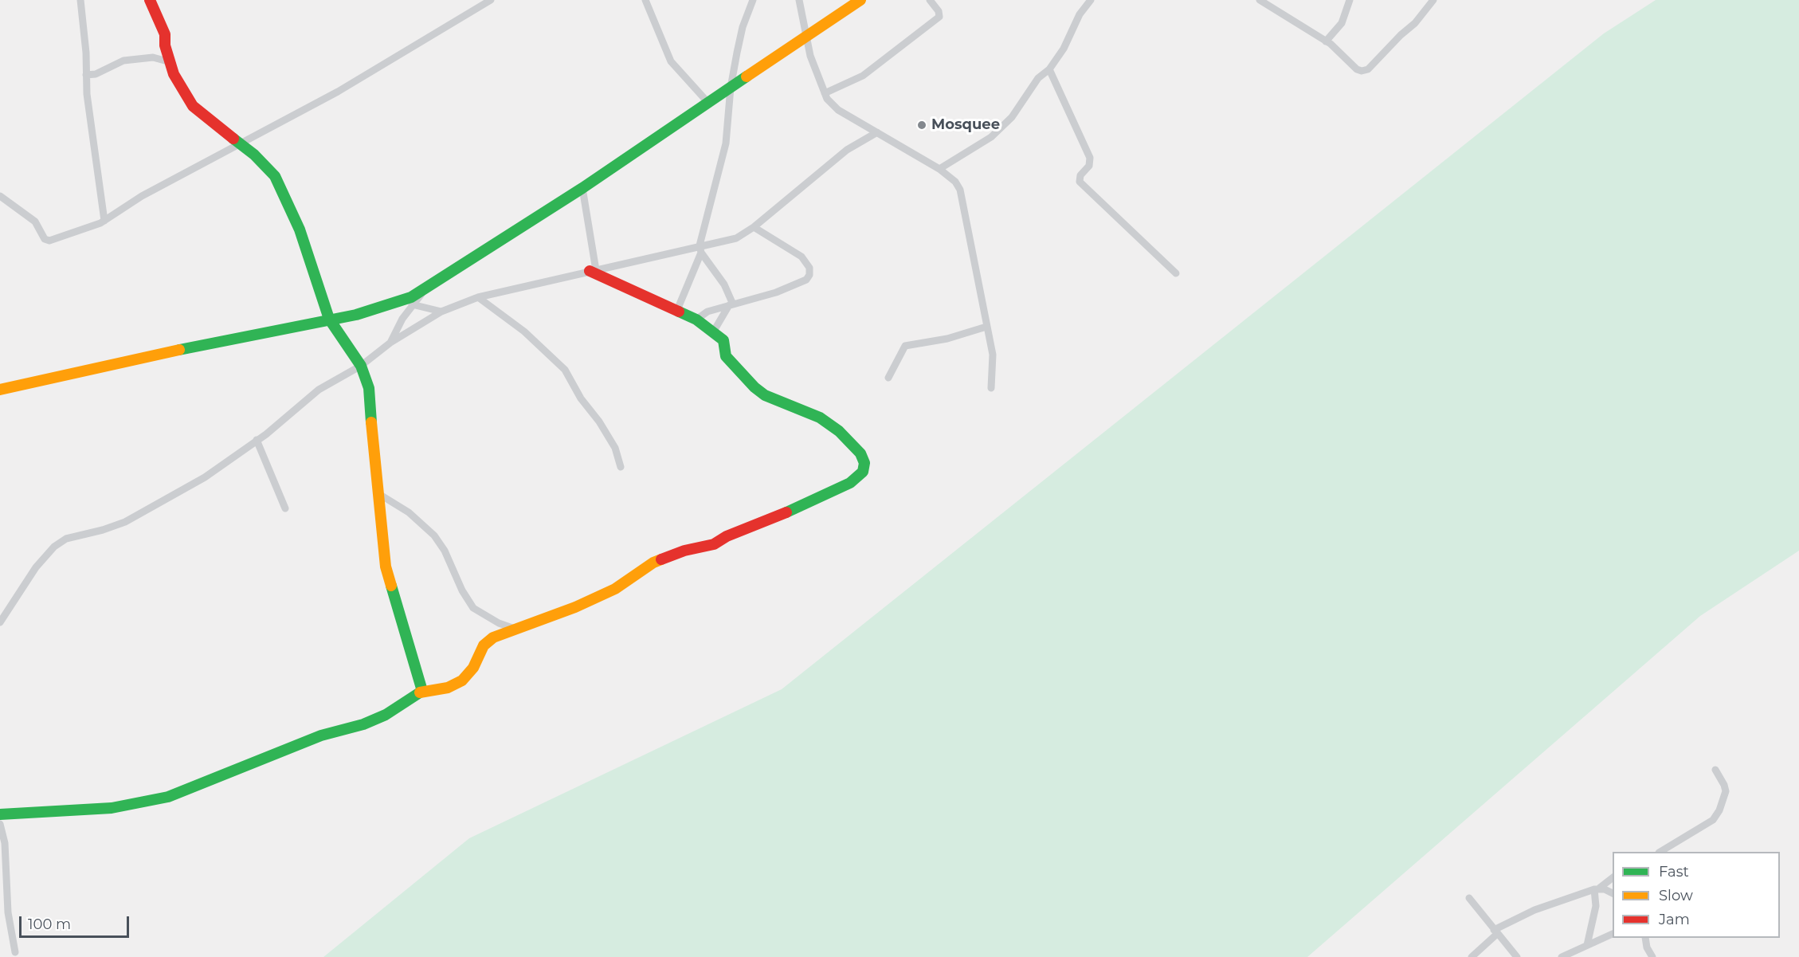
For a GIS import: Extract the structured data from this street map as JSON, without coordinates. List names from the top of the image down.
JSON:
{
  "places": ["Mosquee"],
  "legend": ["Fast", "Slow", "Jam"],
  "scale_bar": "100 m"
}
